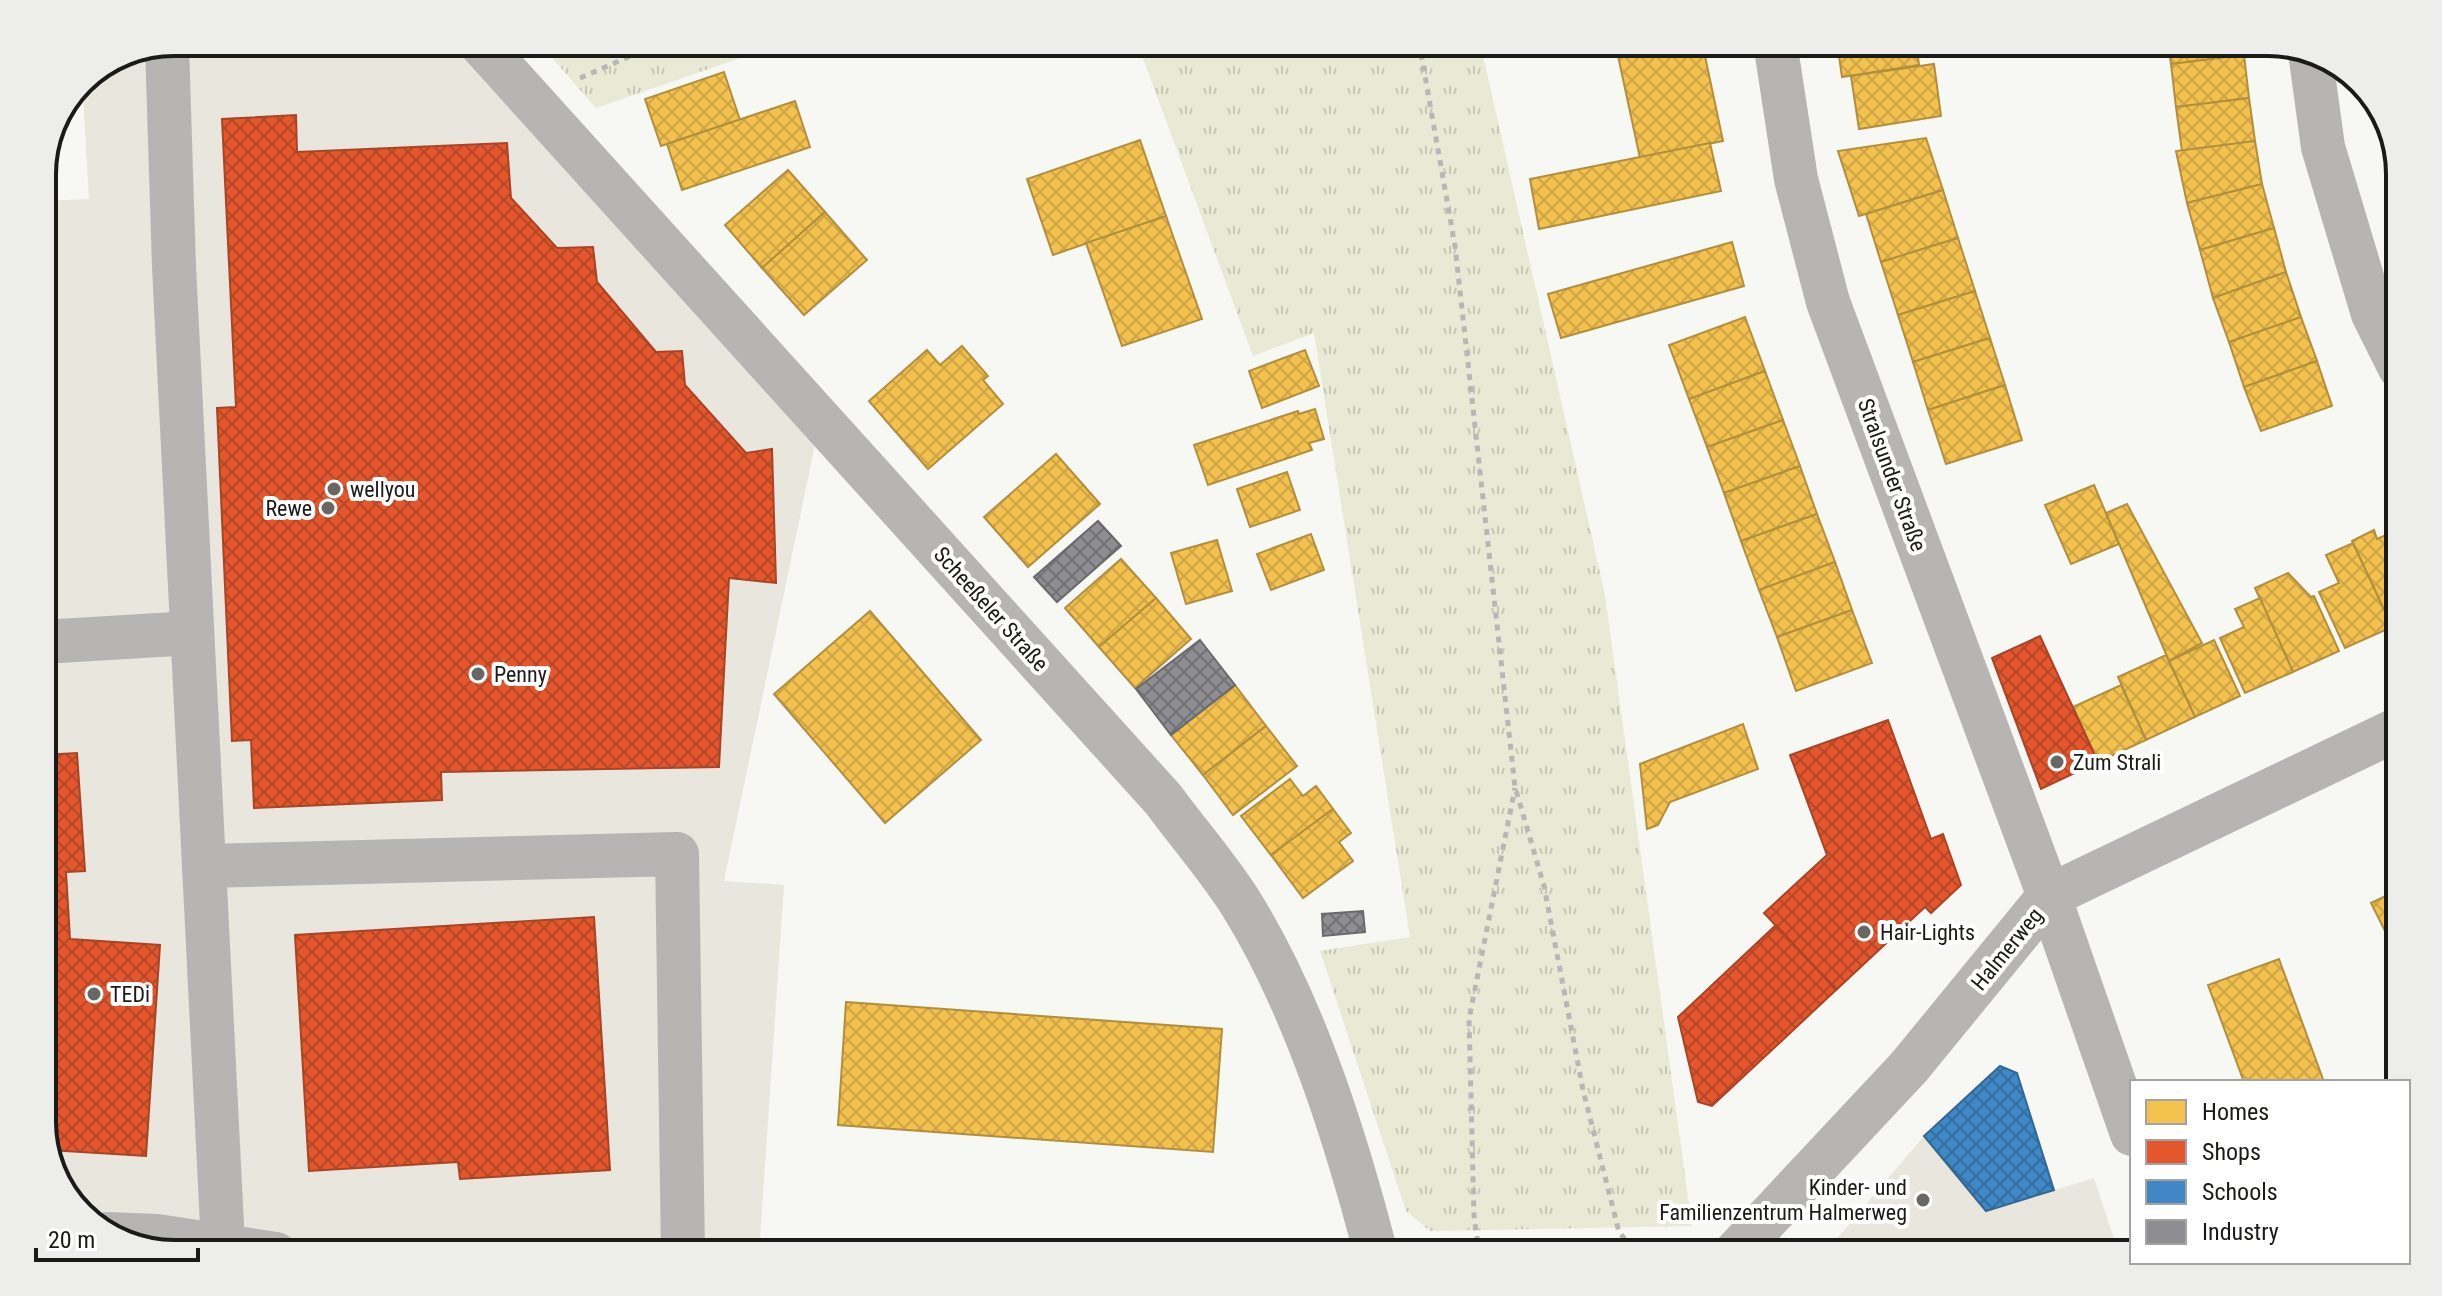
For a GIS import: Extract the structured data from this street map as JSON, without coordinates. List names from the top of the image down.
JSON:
{
  "streets": {
    "street": ["Stralsunder Straße", "Scheeßeler Straße", "Halmerweg"]
  },
  "crossings": [
    ["Stralsunder Straße", "Halmerweg"]
  ],
  "places": [
    "wellyou",
    "Rewe",
    "Penny",
    "Zum Strali",
    "Hair-Lights",
    "TEDi",
    "Kinder- und Familienzentrum Halmerweg"
  ],
  "legend": [
    "Homes",
    "Shops",
    "Schools",
    "Industry"
  ],
  "scale_bar": "20 m"
}
